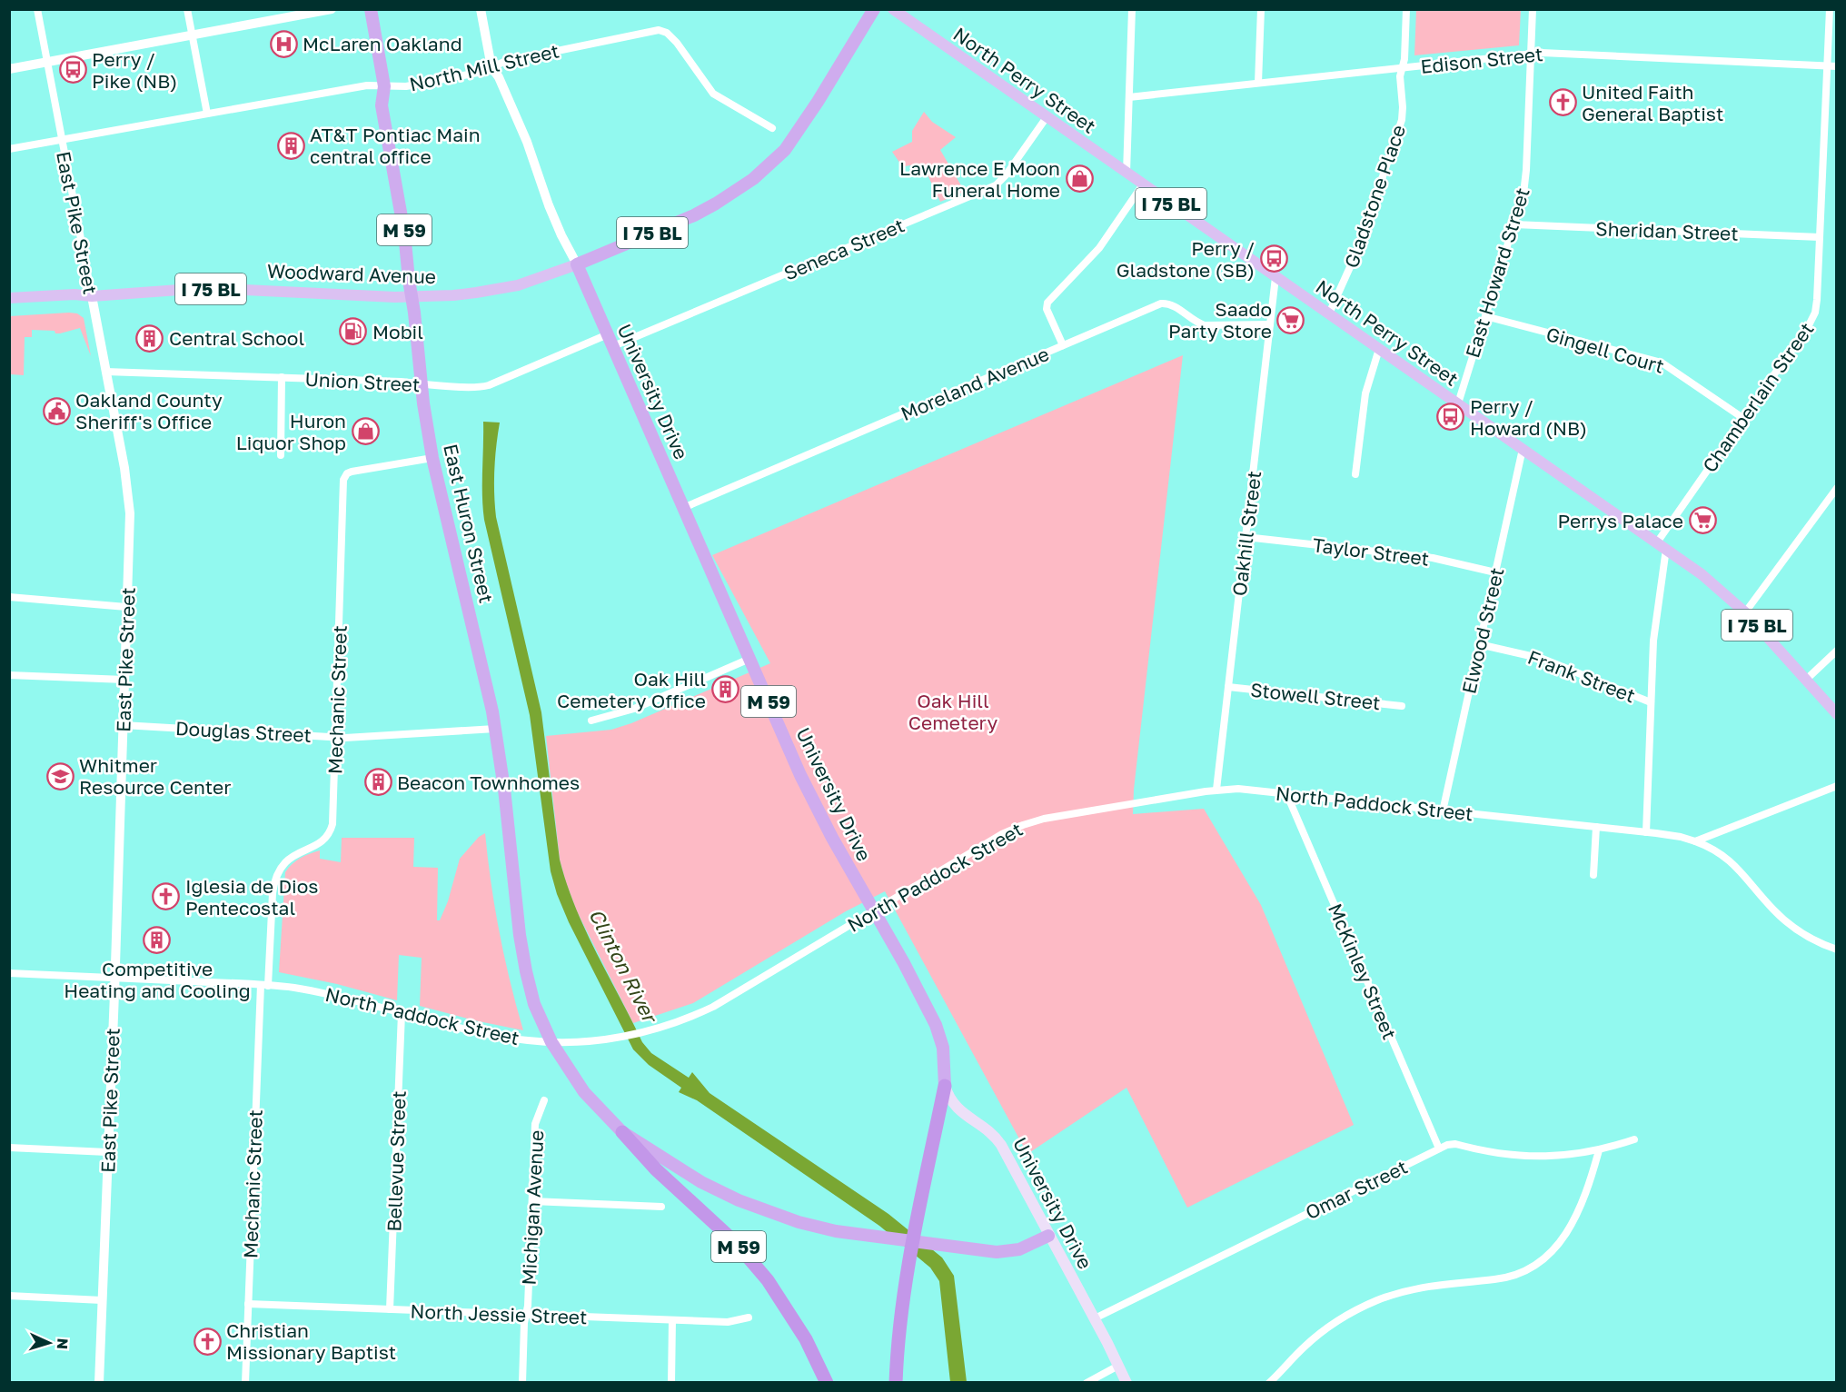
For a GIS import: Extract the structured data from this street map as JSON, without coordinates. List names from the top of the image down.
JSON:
{
  "streets": {
    "highway": [
      "I 75 BL",
      "M 59",
      "Woodward Avenue",
      "University Drive",
      "East Huron Street"
    ],
    "main road": ["North Perry Street"],
    "street": [
      "Edison Street",
      "North Mill Street",
      "Gladstone Place",
      "East Pike Street",
      "Sheridan Street",
      "Seneca Street",
      "East Howard Street",
      "Gingell Court",
      "Union Street",
      "Moreland Avenue",
      "Chamberlain Street",
      "Oakhill Street",
      "Taylor Street",
      "Elwood Street",
      "Frank Street",
      "Stowell Street",
      "Mechanic Street",
      "Douglas Street",
      "North Paddock Street",
      "McKinley Street",
      "Bellevue Street",
      "Omar Street",
      "Michigan Avenue",
      "North Jessie Street"
    ]
  },
  "crossings": [
    ["Edison Street", "Gladstone Place"],
    ["Edison Street", "East Howard Street"],
    ["Edison Street", "Chamberlain Street"],
    ["North Mill Street", "East Pike Street"],
    ["North Mill Street", "University Drive"],
    ["North Mill Street", "East Huron Street"],
    ["North Perry Street", "Gladstone Place"],
    ["North Perry Street", "Seneca Street"],
    ["North Perry Street", "East Howard Street"],
    ["North Perry Street", "Chamberlain Street"],
    ["North Perry Street", "Oakhill Street"],
    ["North Perry Street", "Elwood Street"],
    ["East Pike Street", "Woodward Avenue"],
    ["East Pike Street", "Union Street"],
    ["East Pike Street", "Douglas Street"],
    ["East Pike Street", "North Paddock Street"],
    ["M 59", "University Drive"],
    ["M 59", "East Huron Street"],
    ["M 59", "North Paddock Street"],
    ["Sheridan Street", "East Howard Street"],
    ["Sheridan Street", "Chamberlain Street"],
    ["Seneca Street", "Union Street"],
    ["Seneca Street", "University Drive"],
    ["East Howard Street", "Gingell Court"],
    ["Woodward Avenue", "University Drive"],
    ["Woodward Avenue", "East Huron Street"],
    ["Gingell Court", "Chamberlain Street"],
    ["Union Street", "University Drive"],
    ["Union Street", "East Huron Street"],
    ["Moreland Avenue", "University Drive"],
    ["Moreland Avenue", "Oakhill Street"],
    ["University Drive", "North Paddock Street"],
    ["University Drive", "Omar Street"],
    ["Chamberlain Street", "Frank Street"],
    ["Chamberlain Street", "North Paddock Street"],
    ["East Huron Street", "Mechanic Street"],
    ["East Huron Street", "Douglas Street"],
    ["East Huron Street", "North Paddock Street"],
    ["Oakhill Street", "Taylor Street"],
    ["Oakhill Street", "Stowell Street"],
    ["Oakhill Street", "North Paddock Street"],
    ["Taylor Street", "Elwood Street"],
    ["Elwood Street", "Frank Street"],
    ["Elwood Street", "North Paddock Street"],
    ["Mechanic Street", "Douglas Street"],
    ["Mechanic Street", "North Paddock Street"],
    ["Mechanic Street", "North Jessie Street"],
    ["North Paddock Street", "McKinley Street"],
    ["North Paddock Street", "Bellevue Street"],
    ["McKinley Street", "Omar Street"],
    ["Bellevue Street", "North Jessie Street"],
    ["Michigan Avenue", "North Jessie Street"]
  ],
  "water": ["Clinton River"],
  "parks": ["Oak Hill Cemetery"],
  "places": {
    "hospital": ["McLaren Oakland"],
    "bus stop": ["Perry / Pike (NB)", "Perry / Gladstone (SB)", "Perry / Howard (NB)"],
    "church": ["United Faith General Baptist", "Iglesia de Dios Pentecostal", "Christian Missionary Baptist"],
    "building": [
      "AT&T Pontiac Main central office",
      "Central School",
      "Oak Hill Cemetery Office",
      "Beacon Townhomes",
      "Competitive Heating and Cooling"
    ],
    "shop": ["Lawrence E Moon Funeral Home", "Huron Liquor Shop"],
    "supermarket": ["Saado Party Store", "Perrys Palace"],
    "fuel station": ["Mobil"],
    "public building": ["Oakland County Sheriff's Office"],
    "school or university": ["Whitmer Resource Center"]
  },
  "north": "right"
}
